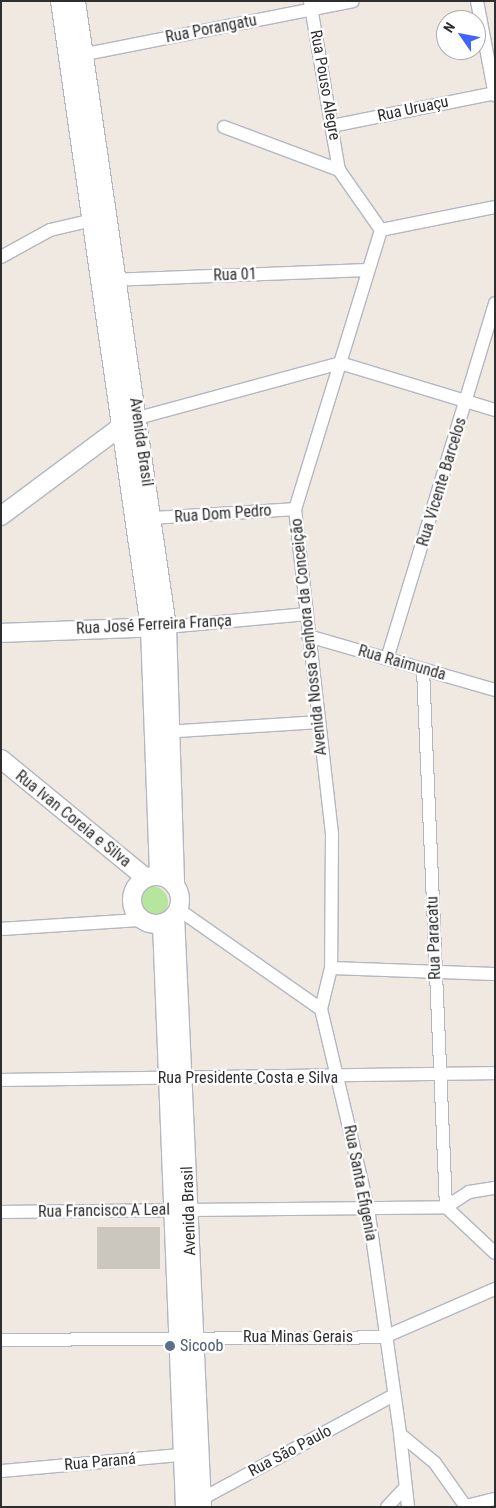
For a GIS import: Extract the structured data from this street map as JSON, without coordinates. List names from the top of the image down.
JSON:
{
  "streets": {
    "street": [
      "Rua Porangatu",
      "Rua Pouso Alegre",
      "Rua Uruaçu",
      "Rua 01",
      "Avenida Brasil",
      "Rua Vicente Barcelos",
      "Rua Dom Pedro",
      "Rua José Ferreira França",
      "Avenida Nossa Senhora da Conceição",
      "Rua Raimunda",
      "Rua Ivan Coreia e Silva",
      "Rua Paracatu",
      "Rua Presidente Costa e Silva",
      "Rua Santa Efigenia",
      "Rua Francisco A Leal",
      "Rua Minas Gerais",
      "Rua São Paulo",
      "Rua Paraná"
    ]
  },
  "crossings": [
    ["Rua Porangatu", "Rua Pouso Alegre"],
    ["Rua Porangatu", "Avenida Brasil"],
    ["Rua Pouso Alegre", "Rua Uruaçu"],
    ["Rua 01", "Avenida Brasil"],
    ["Rua 01", "Avenida Nossa Senhora da Conceição"],
    ["Avenida Brasil", "Rua Dom Pedro"],
    ["Avenida Brasil", "Rua José Ferreira França"],
    ["Avenida Brasil", "Rua Ivan Coreia e Silva"],
    ["Avenida Brasil", "Rua Presidente Costa e Silva"],
    ["Avenida Brasil", "Rua Francisco A Leal"],
    ["Avenida Brasil", "Rua Minas Gerais"],
    ["Avenida Brasil", "Rua São Paulo"],
    ["Avenida Brasil", "Rua Paraná"],
    ["Rua Vicente Barcelos", "Rua Raimunda"],
    ["Rua Dom Pedro", "Avenida Nossa Senhora da Conceição"],
    ["Rua José Ferreira França", "Avenida Nossa Senhora da Conceição"],
    ["Avenida Nossa Senhora da Conceição", "Rua Raimunda"],
    ["Avenida Nossa Senhora da Conceição", "Rua Santa Efigenia"],
    ["Rua Raimunda", "Rua Paracatu"],
    ["Rua Paracatu", "Rua Presidente Costa e Silva"],
    ["Rua Paracatu", "Rua Francisco A Leal"],
    ["Rua Presidente Costa e Silva", "Rua Santa Efigenia"],
    ["Rua Santa Efigenia", "Rua Francisco A Leal"],
    ["Rua Santa Efigenia", "Rua Minas Gerais"],
    ["Rua Santa Efigenia", "Rua São Paulo"]
  ],
  "places": ["Sicoob"],
  "north": "top left"
}
